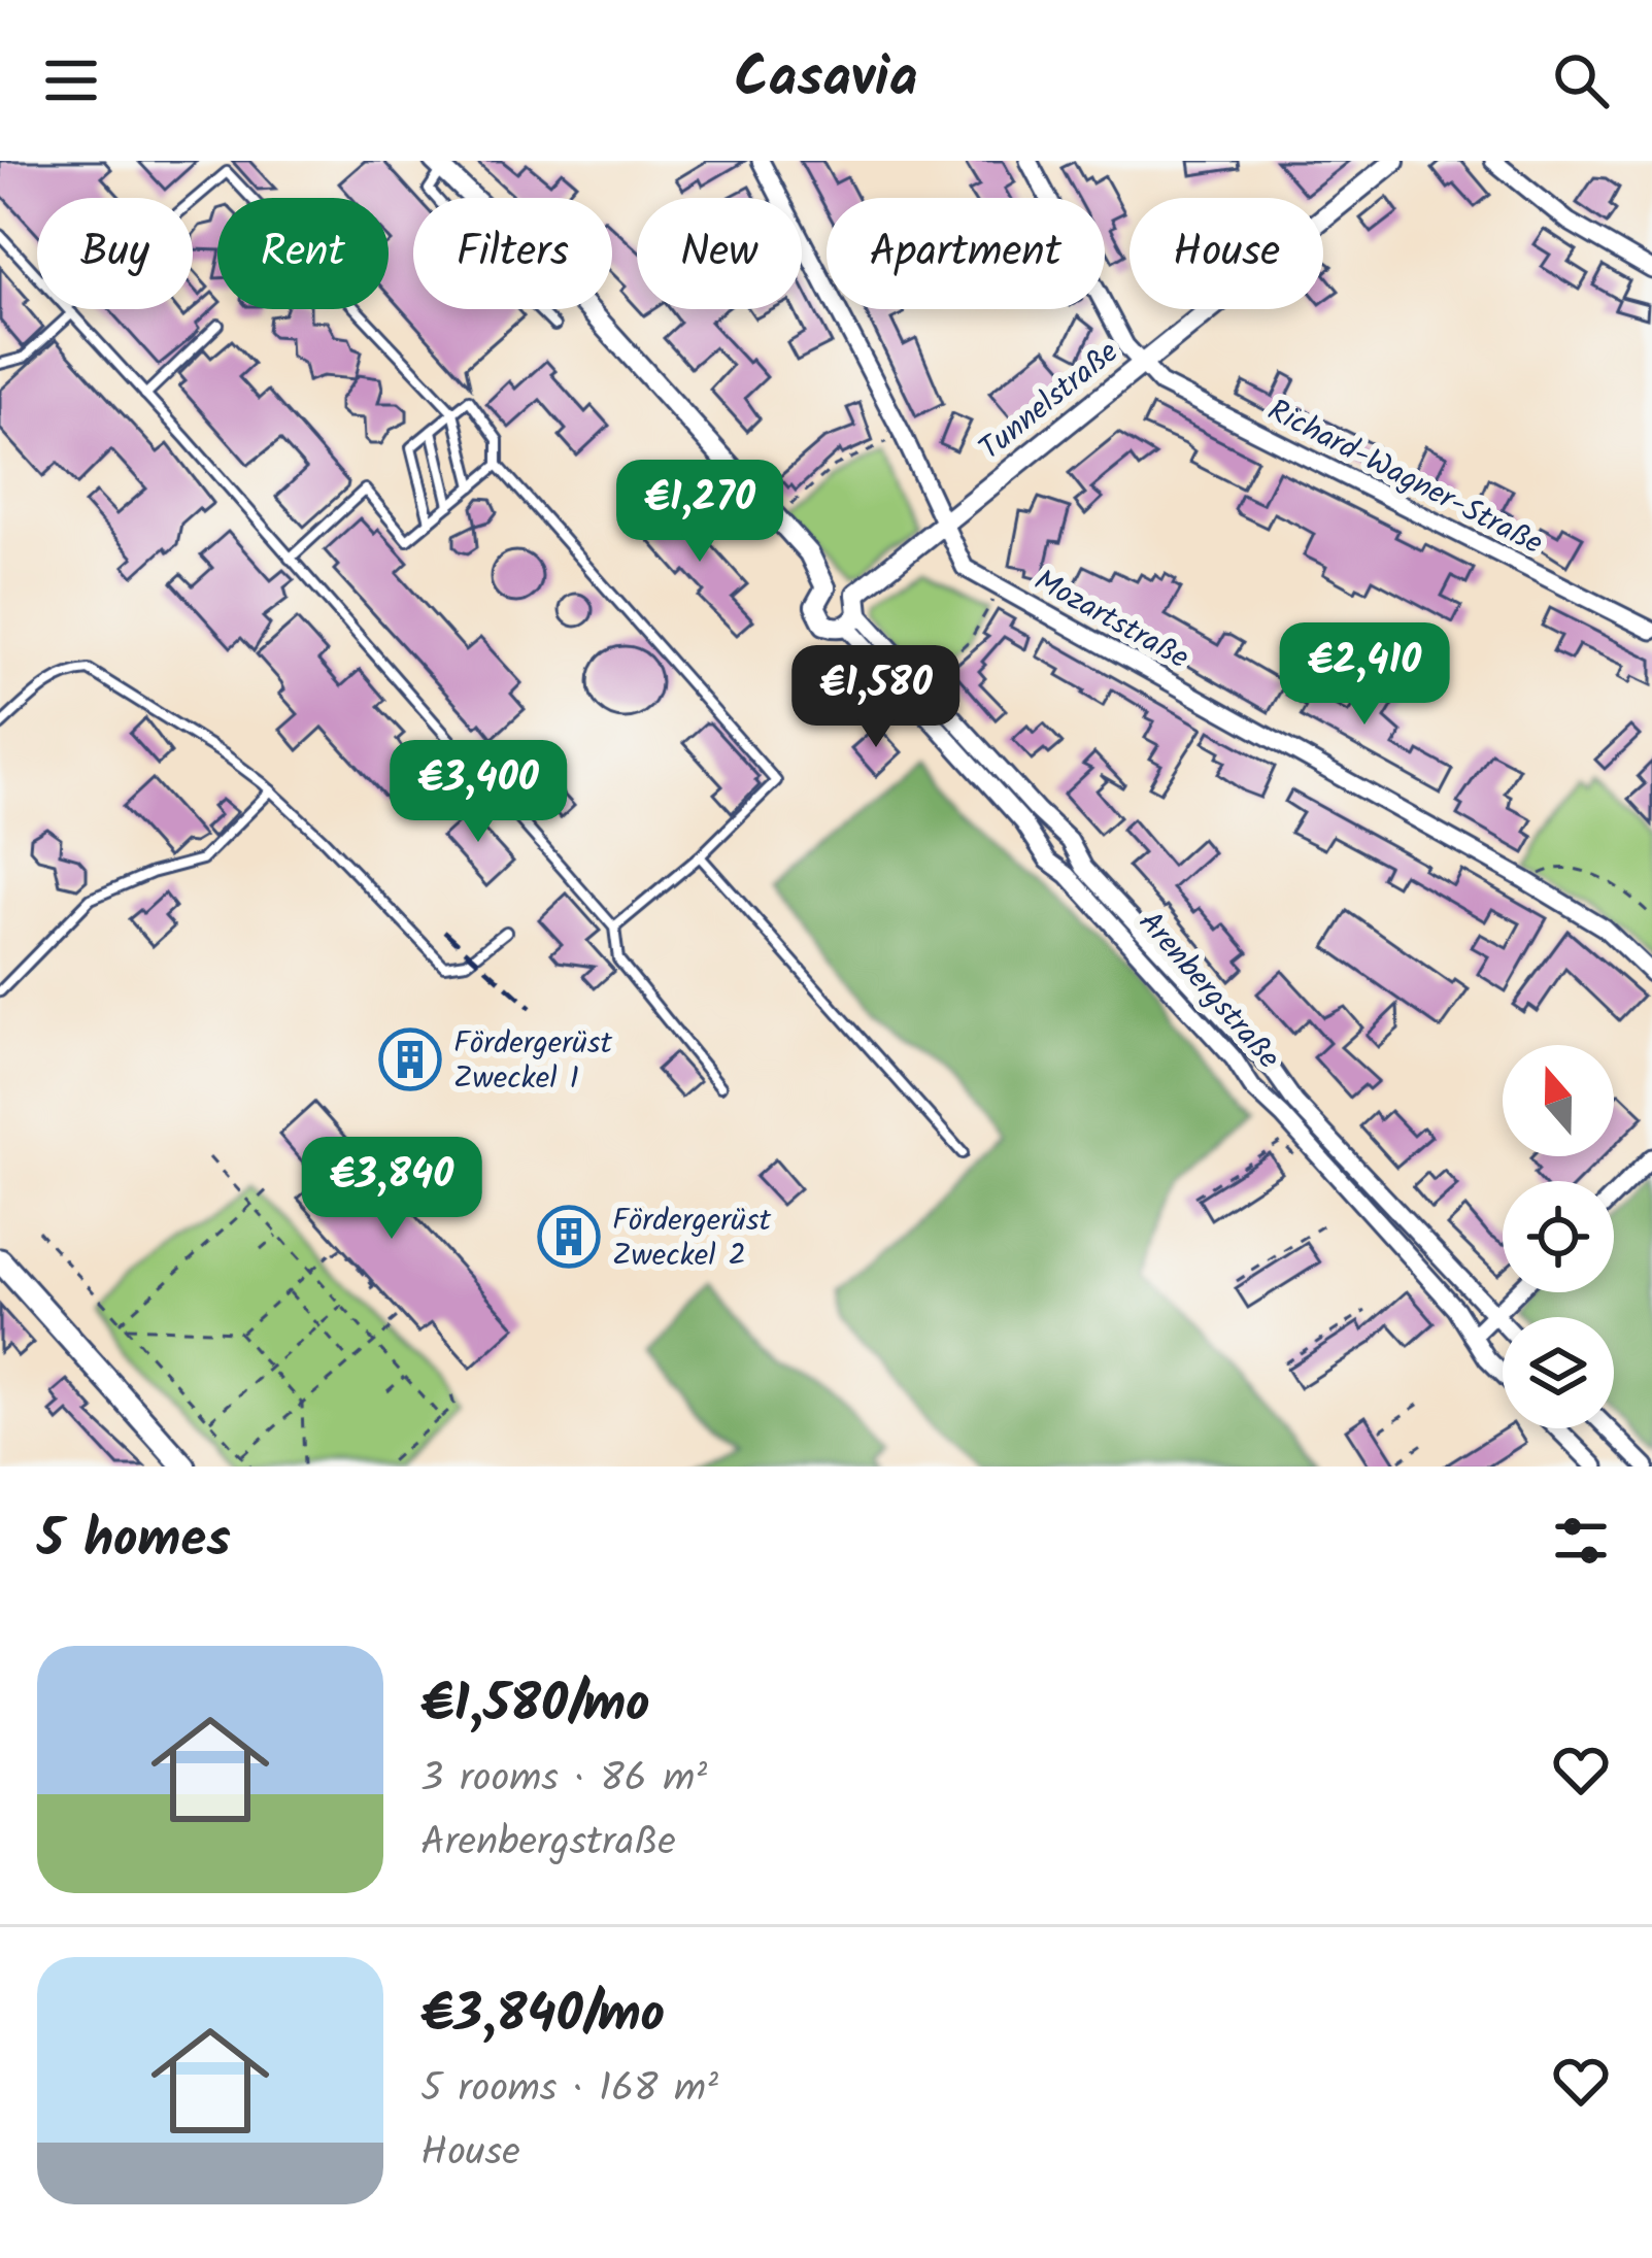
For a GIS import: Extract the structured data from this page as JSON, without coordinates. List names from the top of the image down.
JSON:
{
  "streets": {
    "street": [
      "Tunnelstraße",
      "Richard-Wagner-Straße",
      "Mozartstraße",
      "Arenbergstraße"
    ]
  },
  "crossings": [
    ["Tunnelstraße", "Richard-Wagner-Straße"],
    ["Tunnelstraße", "Mozartstraße"],
    ["Tunnelstraße", "Arenbergstraße"]
  ],
  "places": {
    "building": ["Fördergerüst Zweckel 1", "Fördergerüst Zweckel 2"]
  },
  "north": "top",
  "page": {
    "header": "Casavia",
    "chip": [
      "Buy",
      "Rent",
      "Filters",
      "New",
      "Apartment",
      "House"
    ],
    "price": [
      "€1,270",
      "€2,410",
      "€1,580",
      "€3,400",
      "€3,840"
    ],
    "heading": "5 homes",
    "list": [
      {
        "name": "€1,580/mo",
        "note": "3 rooms · 86 m² · Arenbergstraße"
      },
      {
        "name": "€3,840/mo",
        "note": "5 rooms · 168 m² · House"
      }
    ]
  }
}
